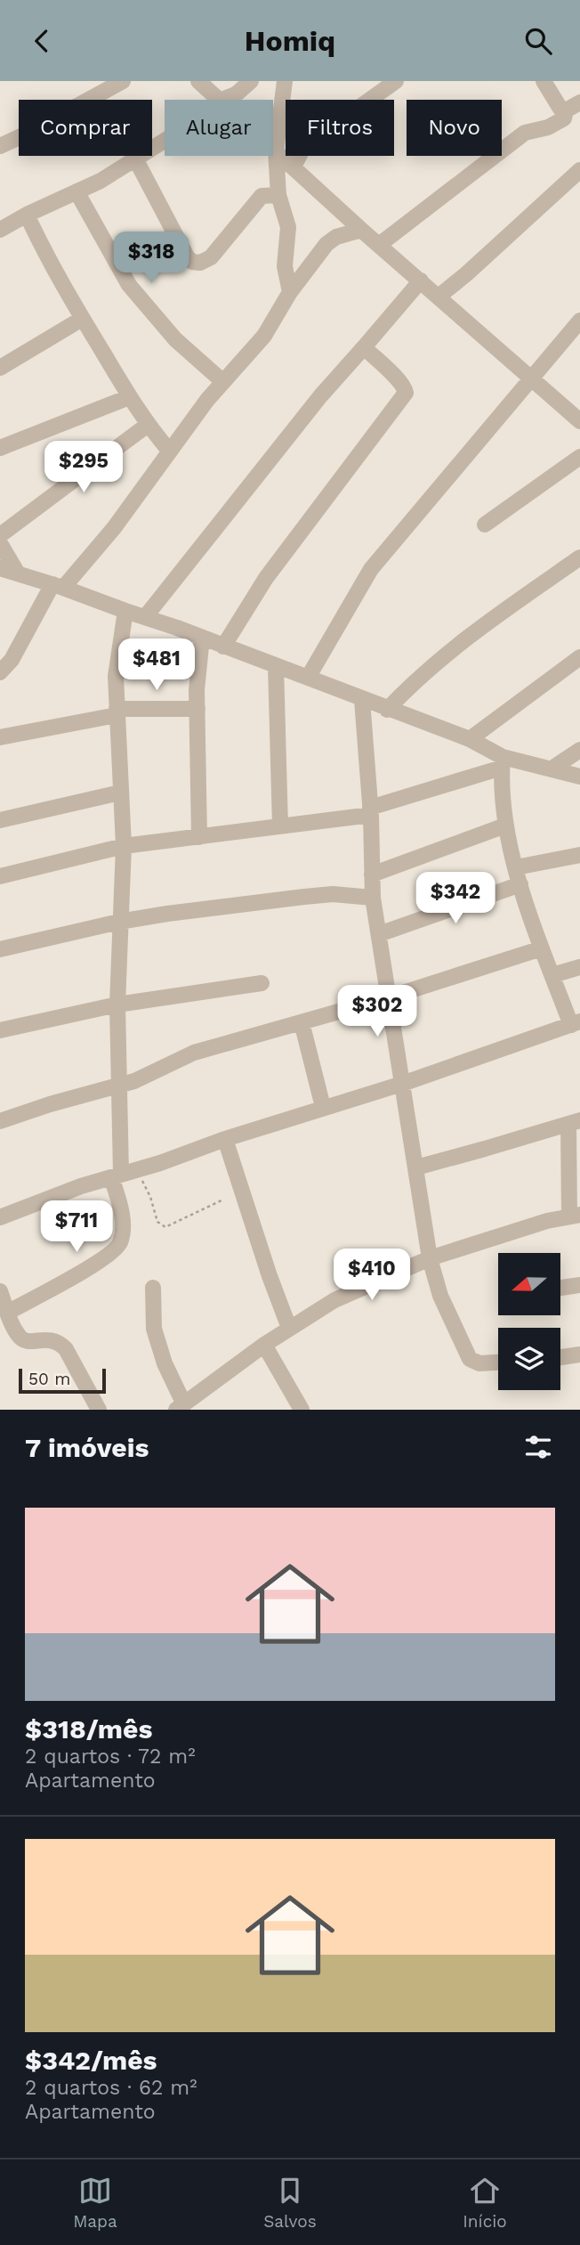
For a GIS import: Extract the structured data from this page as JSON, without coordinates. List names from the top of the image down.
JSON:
{
  "scale_bar": "50 m",
  "north": "left",
  "page": {
    "header": "Homiq",
    "chip": [
      "Comprar",
      "Alugar",
      "Filtros",
      "Novo"
    ],
    "price": [
      "$318",
      "$295",
      "$481",
      "$342",
      "$302",
      "$711",
      "$410"
    ],
    "scale": "50 m",
    "heading": "7 imóveis",
    "list": [
      {
        "name": "$318/mês",
        "note": "2 quartos · 72 m² · Apartamento"
      },
      {
        "name": "$342/mês",
        "note": "2 quartos · 62 m² · Apartamento"
      }
    ],
    "tabs": ["Mapa", "Salvos", "Início"]
  }
}
